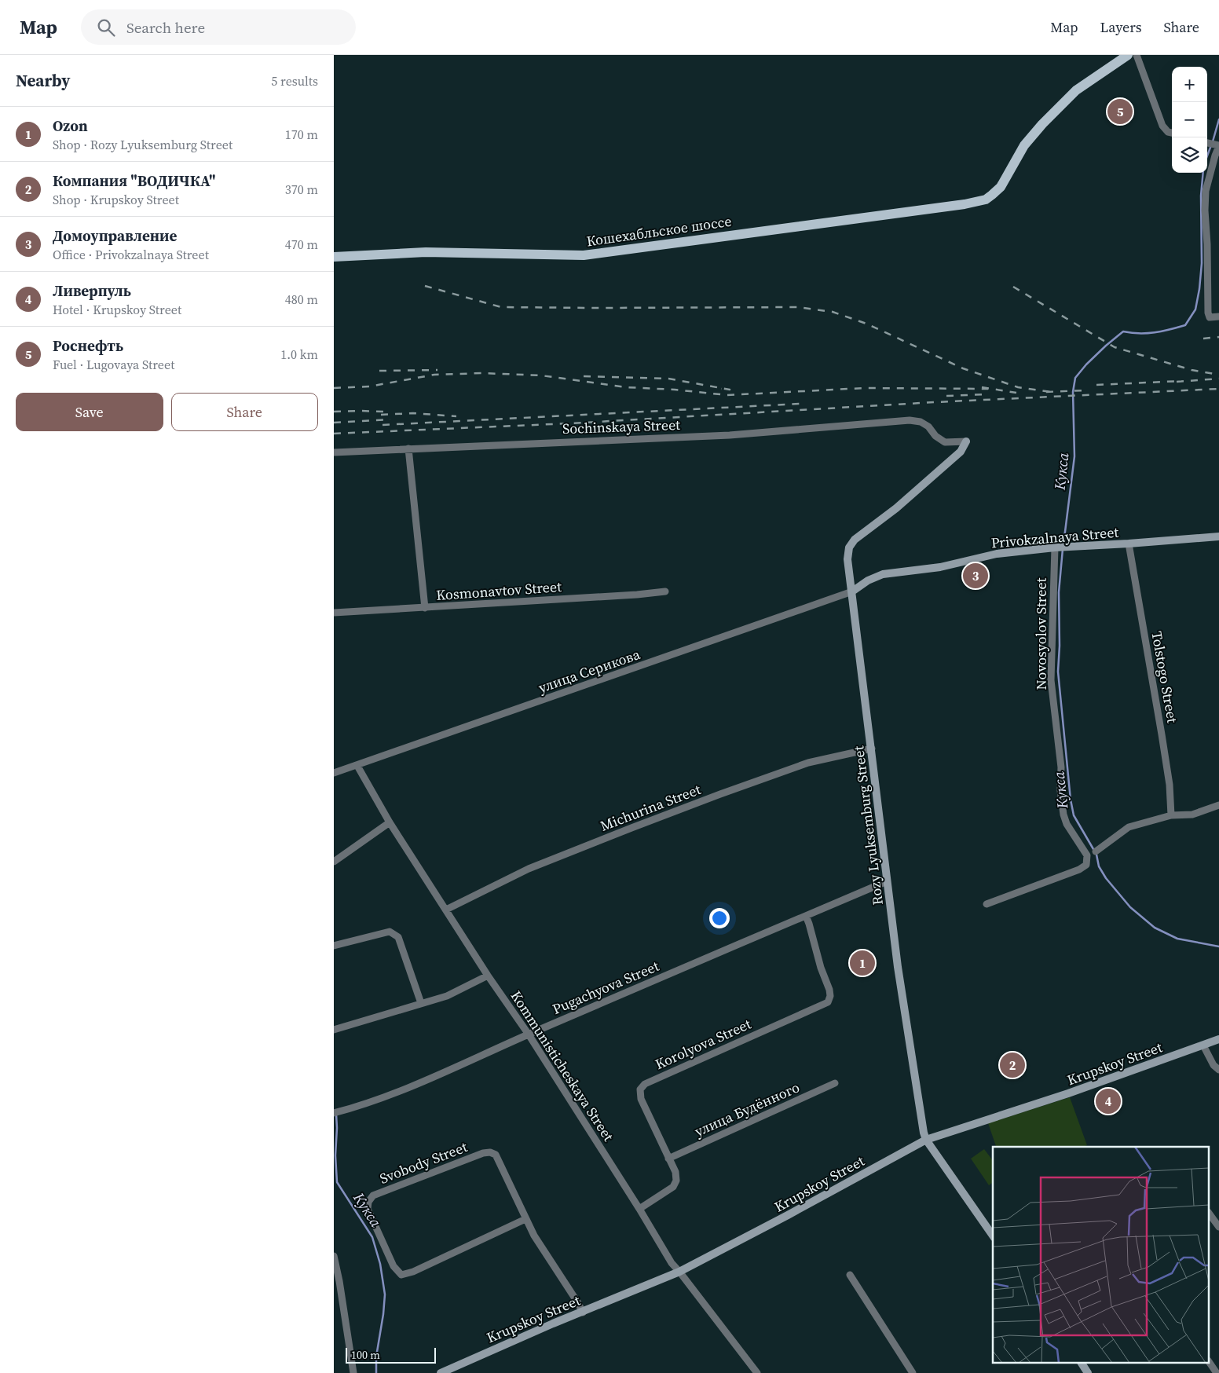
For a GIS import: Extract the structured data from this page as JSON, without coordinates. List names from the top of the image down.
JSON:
{
  "streets": {
    "main road": ["Кошехабльское шоссе"],
    "street": [
      "Sochinskaya Street",
      "Privokzalnaya Street",
      "Kosmonavtov Street",
      "Novosyolov Street",
      "улица Серикова",
      "Tolstogo Street",
      "Michurina Street",
      "Rozy Lyuksemburg Street",
      "Pugachyova Street",
      "Korolyova Street",
      "Krupskoy Street",
      "Kommunisticheskaya Street",
      "улица Будённого",
      "Svobody Street"
    ]
  },
  "crossings": [
    ["Sochinskaya Street", "Rozy Lyuksemburg Street"],
    ["Privokzalnaya Street", "Novosyolov Street"],
    ["Privokzalnaya Street", "улица Серикова"],
    ["Privokzalnaya Street", "Tolstogo Street"],
    ["Privokzalnaya Street", "Rozy Lyuksemburg Street"],
    ["улица Серикова", "Rozy Lyuksemburg Street"],
    ["улица Серикова", "Kommunisticheskaya Street"],
    ["Michurina Street", "Rozy Lyuksemburg Street"],
    ["Michurina Street", "Kommunisticheskaya Street"],
    ["Rozy Lyuksemburg Street", "Pugachyova Street"],
    ["Rozy Lyuksemburg Street", "Krupskoy Street"],
    ["Pugachyova Street", "Korolyova Street"],
    ["Pugachyova Street", "Kommunisticheskaya Street"],
    ["Korolyova Street", "Kommunisticheskaya Street"],
    ["Korolyova Street", "улица Будённого"],
    ["Krupskoy Street", "Kommunisticheskaya Street"],
    ["Krupskoy Street", "Svobody Street"]
  ],
  "water": ["Кукса"],
  "scale_bar": "100 m",
  "page": {
    "header": "Map",
    "search": "Search here",
    "nav": ["Map", "Layers", "Share"],
    "heading": ["Nearby", "5 results"],
    "map_buttons": ["+", "−"],
    "pins": [
      "5",
      "3",
      "1",
      "2",
      "4"
    ],
    "list": [
      {
        "mark": "1",
        "name": "Ozon",
        "note": "Shop · Rozy Lyuksemburg Street",
        "value": "170 m"
      },
      {
        "mark": "2",
        "name": "Компания \"ВОДИЧКА\"",
        "note": "Shop · Krupskoy Street",
        "value": "370 m"
      },
      {
        "mark": "3",
        "name": "Домоуправление",
        "note": "Office · Privokzalnaya Street",
        "value": "470 m"
      },
      {
        "mark": "4",
        "name": "Ливерпуль",
        "note": "Hotel · Krupskoy Street",
        "value": "480 m"
      },
      {
        "mark": "5",
        "name": "Роснефть",
        "note": "Fuel · Lugovaya Street",
        "value": "1.0 km"
      }
    ],
    "buttons": ["Save", "Share"],
    "scale": "100 m"
  }
}
